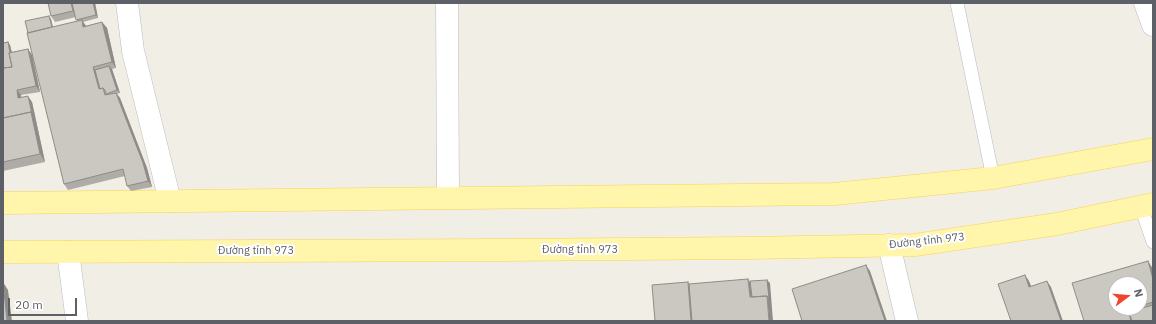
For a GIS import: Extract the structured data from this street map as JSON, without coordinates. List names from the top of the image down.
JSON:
{
  "streets": {
    "main road": ["Đường tỉnh 973"]
  },
  "scale_bar": "20 m",
  "north": "right"
}
